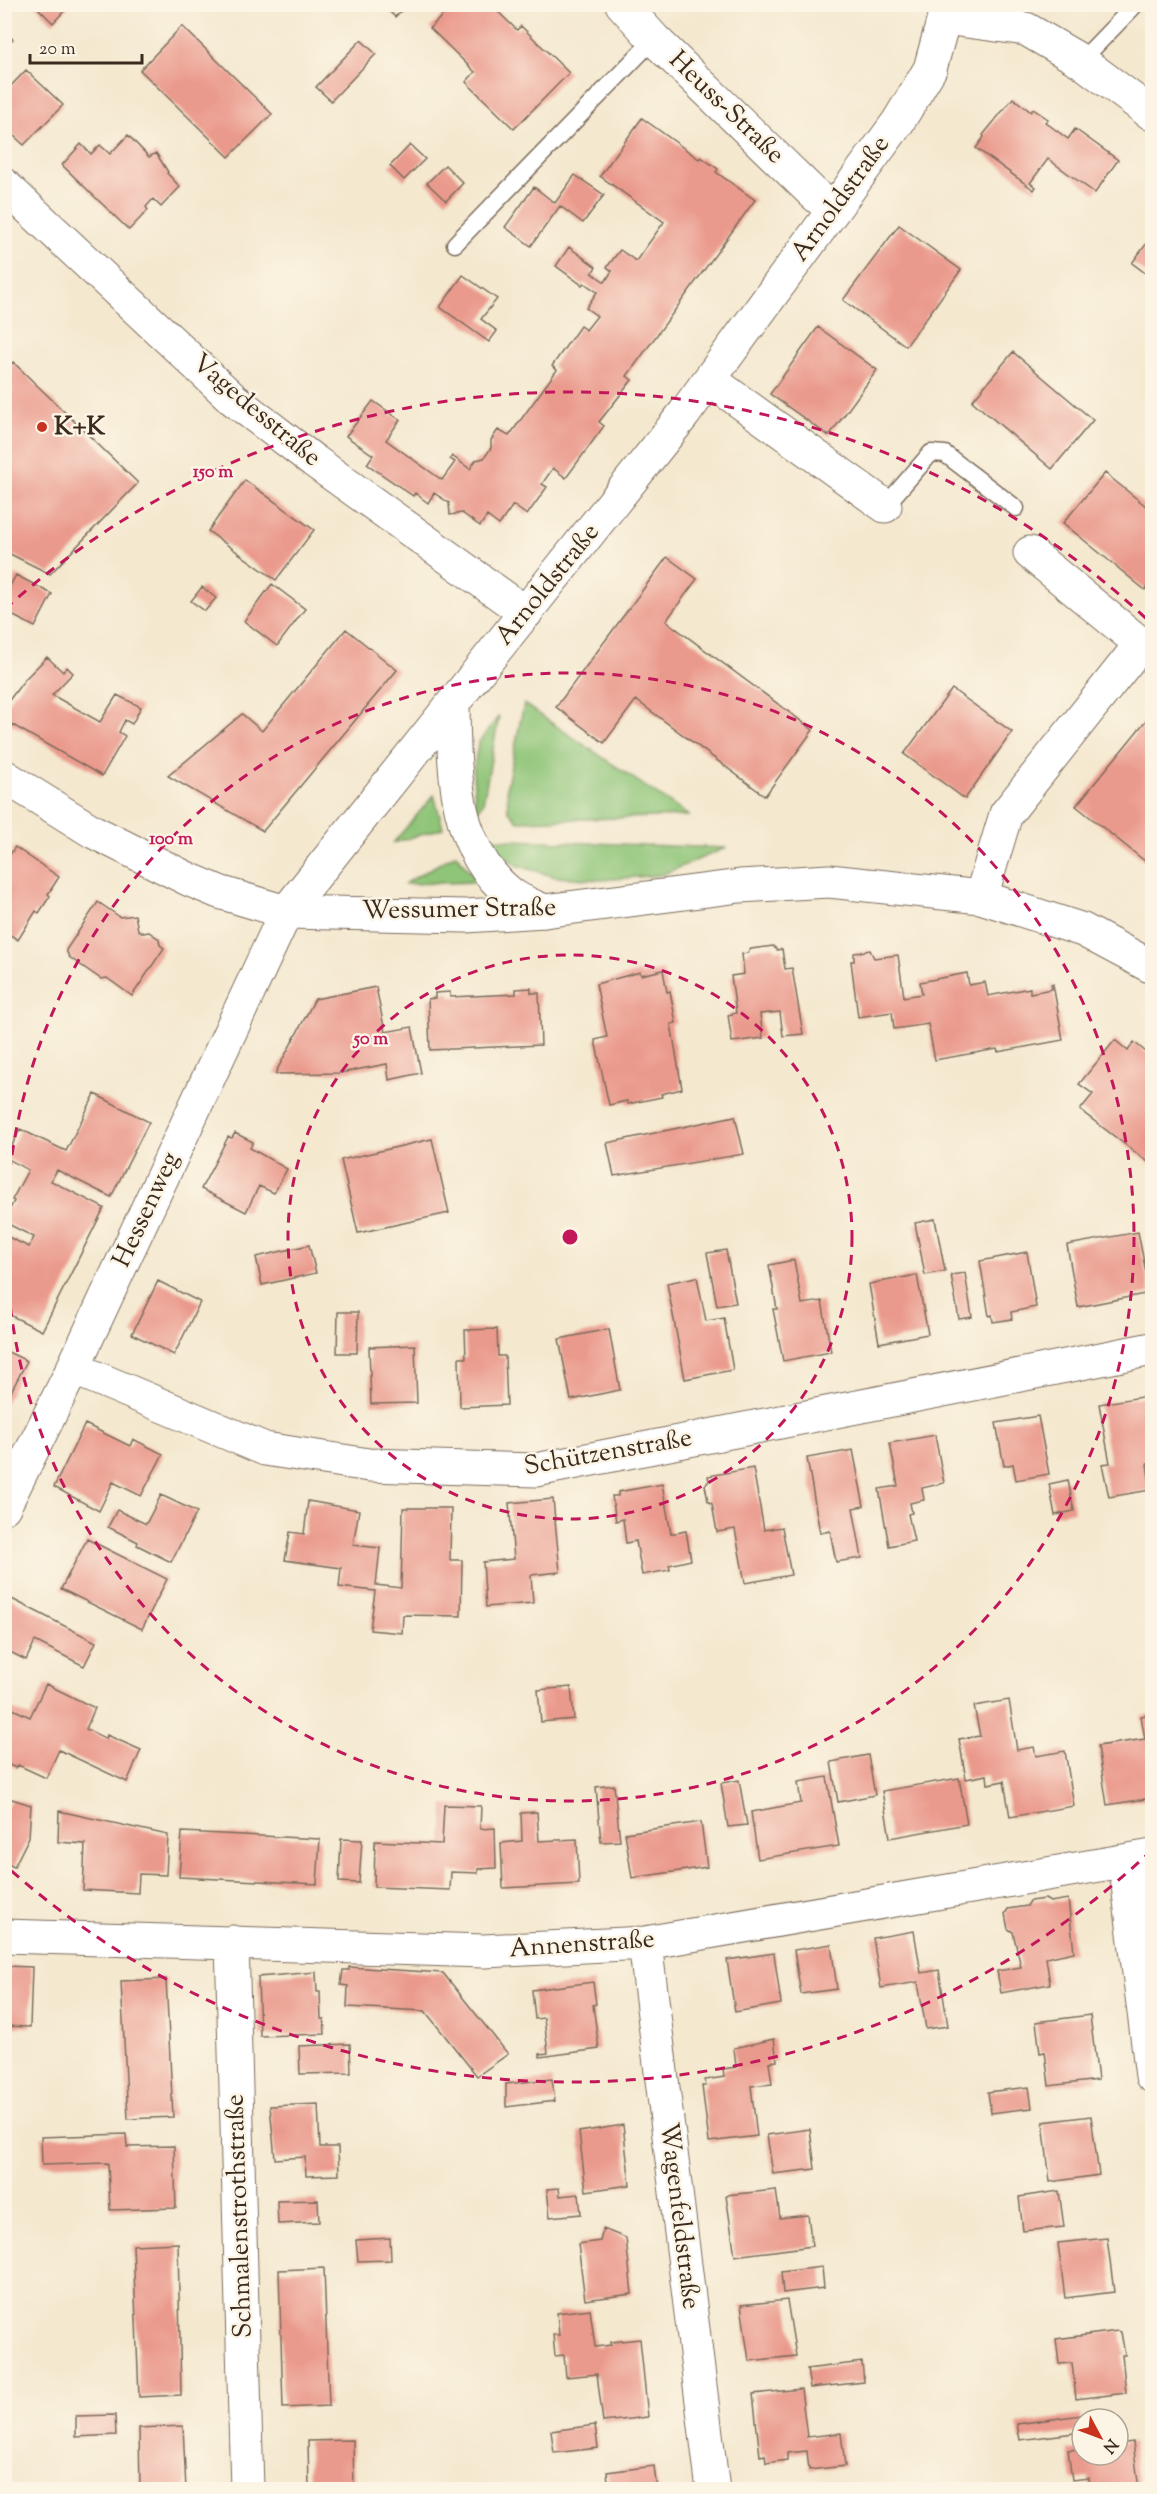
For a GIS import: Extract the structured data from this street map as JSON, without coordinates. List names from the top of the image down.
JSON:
{
  "streets": {
    "street": [
      "Heuss-Straße",
      "Arnoldstraße",
      "Vagedesstraße",
      "Wessumer Straße",
      "Hessenweg",
      "Schützenstraße",
      "Annenstraße",
      "Schmalenstrothstraße",
      "Wagenfeldstraße"
    ]
  },
  "crossings": [
    ["Heuss-Straße", "Arnoldstraße"],
    ["Arnoldstraße", "Vagedesstraße"],
    ["Arnoldstraße", "Wessumer Straße"],
    ["Arnoldstraße", "Hessenweg"],
    ["Wessumer Straße", "Hessenweg"],
    ["Hessenweg", "Schützenstraße"],
    ["Annenstraße", "Schmalenstrothstraße"],
    ["Annenstraße", "Wagenfeldstraße"]
  ],
  "places": ["K+K"],
  "scale_bar": "20 m",
  "north": "bottom right",
  "rings": ["150 m", "100 m", "50 m"]
}
